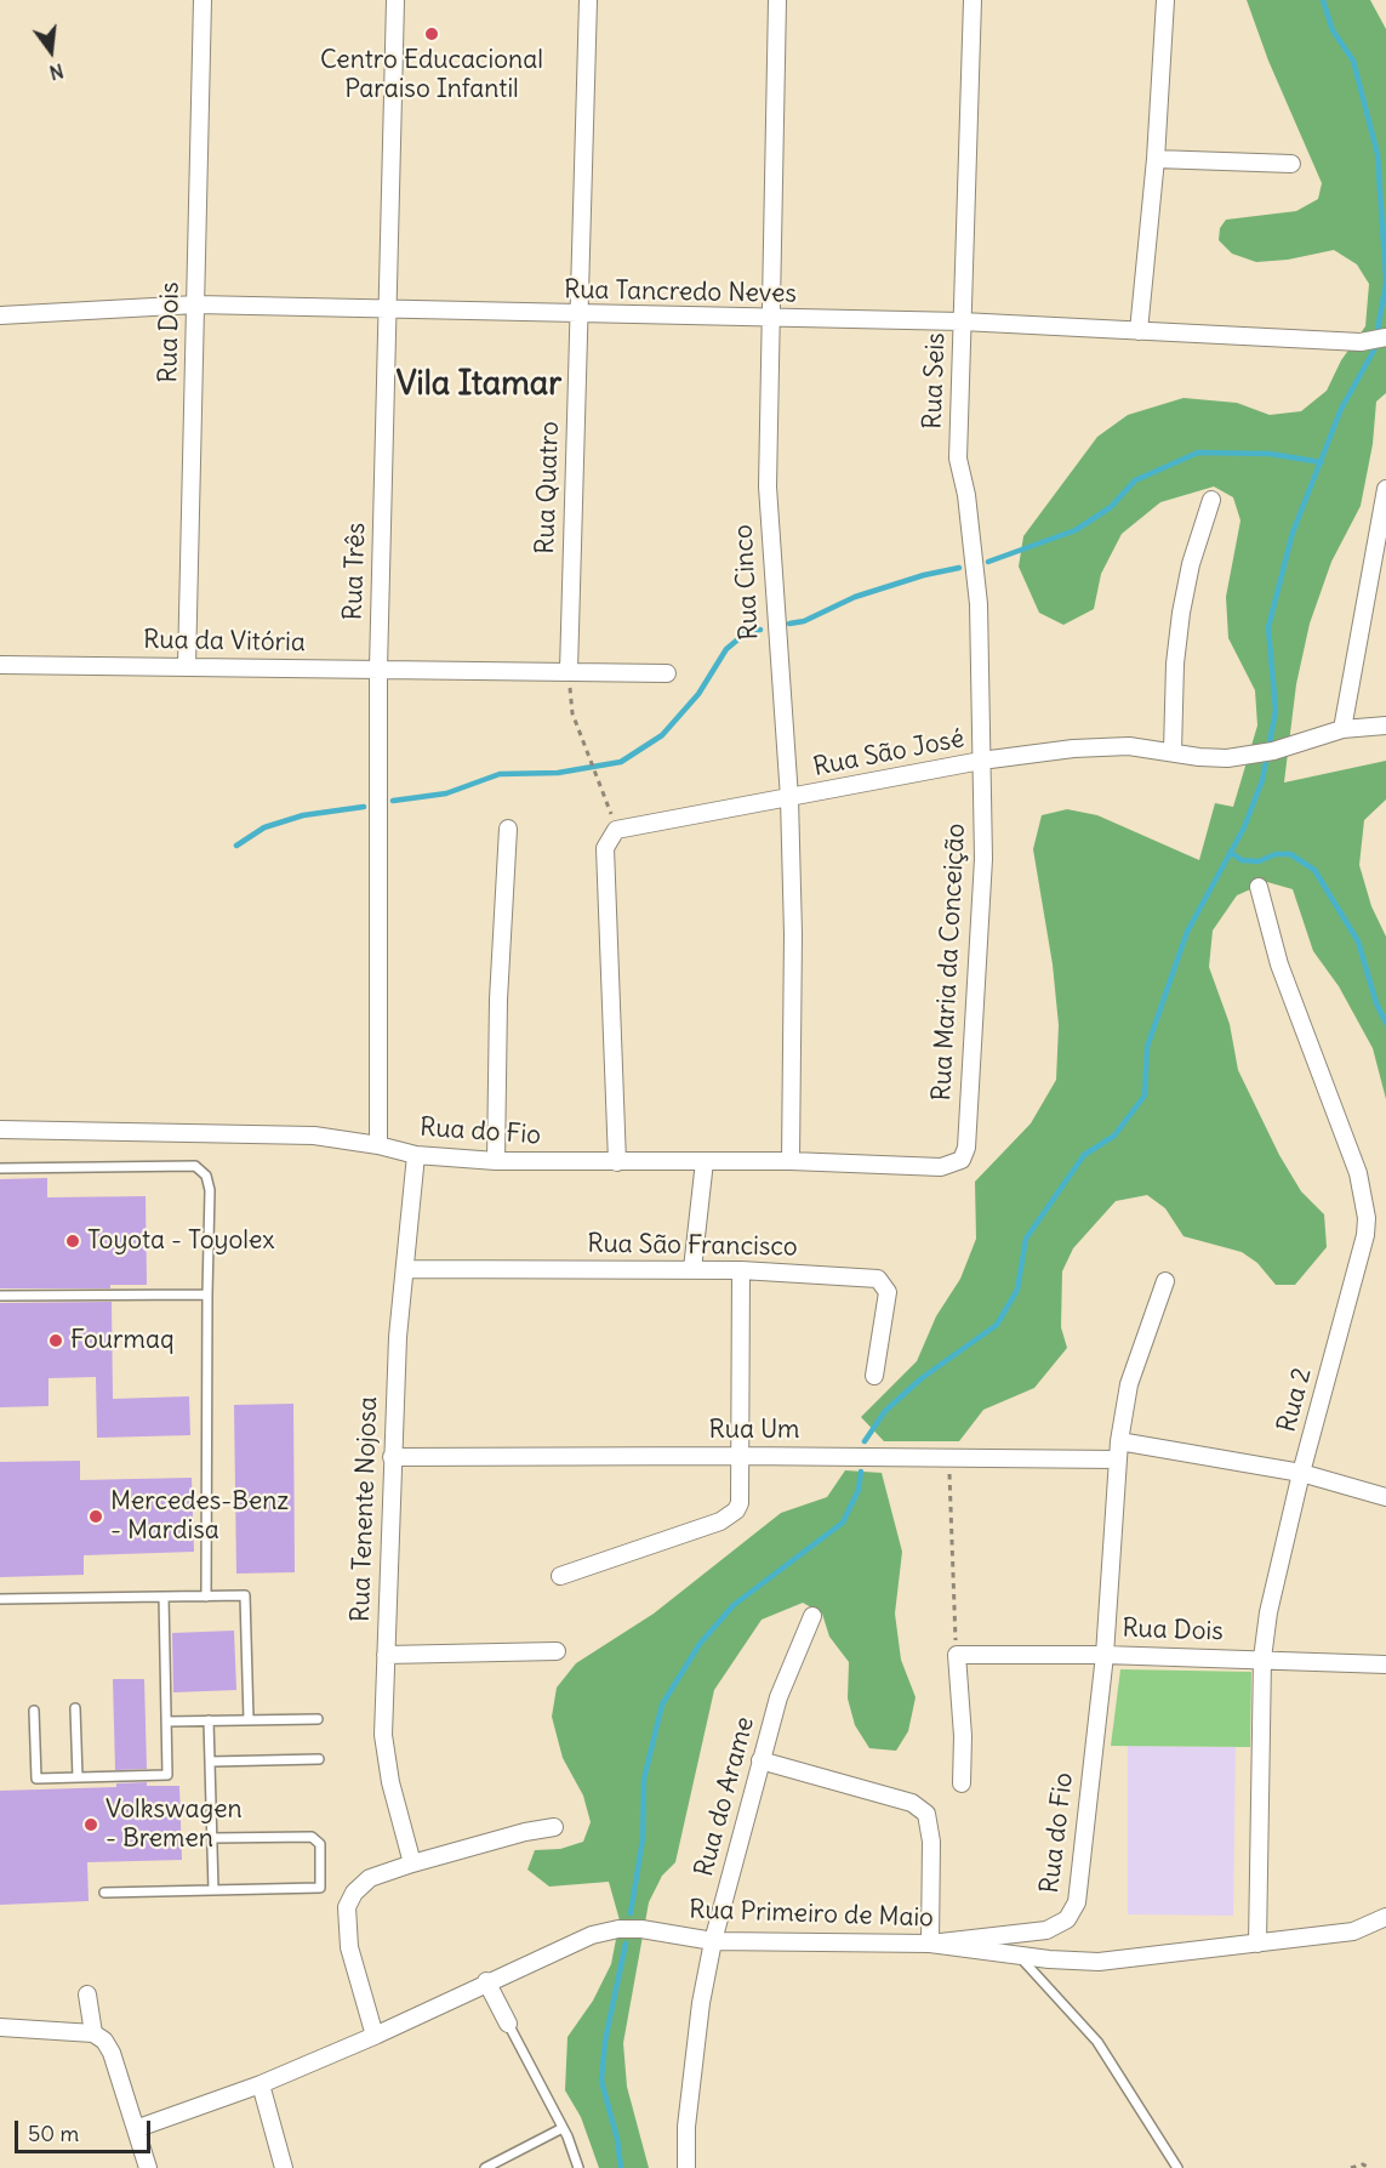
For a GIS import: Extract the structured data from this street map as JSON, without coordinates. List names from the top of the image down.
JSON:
{
  "streets": {
    "street": [
      "Rua Tancredo Neves",
      "Rua Dois",
      "Rua Seis",
      "Rua Quatro",
      "Rua Três",
      "Rua Cinco",
      "Rua da Vitória",
      "Rua São José",
      "Rua Maria da Conceição",
      "Rua do Fio",
      "Rua São Francisco",
      "Rua 2",
      "Rua Um",
      "Rua Tenente Nojosa",
      "Rua do Arame",
      "Rua Primeiro de Maio"
    ]
  },
  "crossings": [
    ["Rua Tancredo Neves", "Rua Dois"],
    ["Rua Tancredo Neves", "Rua Seis"],
    ["Rua Tancredo Neves", "Rua Quatro"],
    ["Rua Tancredo Neves", "Rua Três"],
    ["Rua Tancredo Neves", "Rua Cinco"],
    ["Rua Dois", "Rua da Vitória"],
    ["Rua Dois", "Rua do Fio"],
    ["Rua Dois", "Rua 2"],
    ["Rua Seis", "Rua São José"],
    ["Rua Seis", "Rua Maria da Conceição"],
    ["Rua Quatro", "Rua da Vitória"],
    ["Rua Três", "Rua da Vitória"],
    ["Rua Três", "Rua do Fio"],
    ["Rua Cinco", "Rua São José"],
    ["Rua Cinco", "Rua do Fio"],
    ["Rua São José", "Rua Maria da Conceição"],
    ["Rua Maria da Conceição", "Rua do Fio"],
    ["Rua do Fio", "Rua Tenente Nojosa"],
    ["Rua do Fio", "Rua Primeiro de Maio"],
    ["Rua São Francisco", "Rua Tenente Nojosa"],
    ["Rua 2", "Rua Primeiro de Maio"],
    ["Rua Um", "Rua Tenente Nojosa"],
    ["Rua do Arame", "Rua Primeiro de Maio"]
  ],
  "districts": ["Vila Itamar"],
  "places": [
    "Centro Educacional Paraiso Infantil",
    "Toyota - Toyolex",
    "Fourmaq",
    "Mercedes-Benz - Mardisa",
    "Volkswagen - Bremen"
  ],
  "scale_bar": "50 m",
  "north": "bottom"
}
